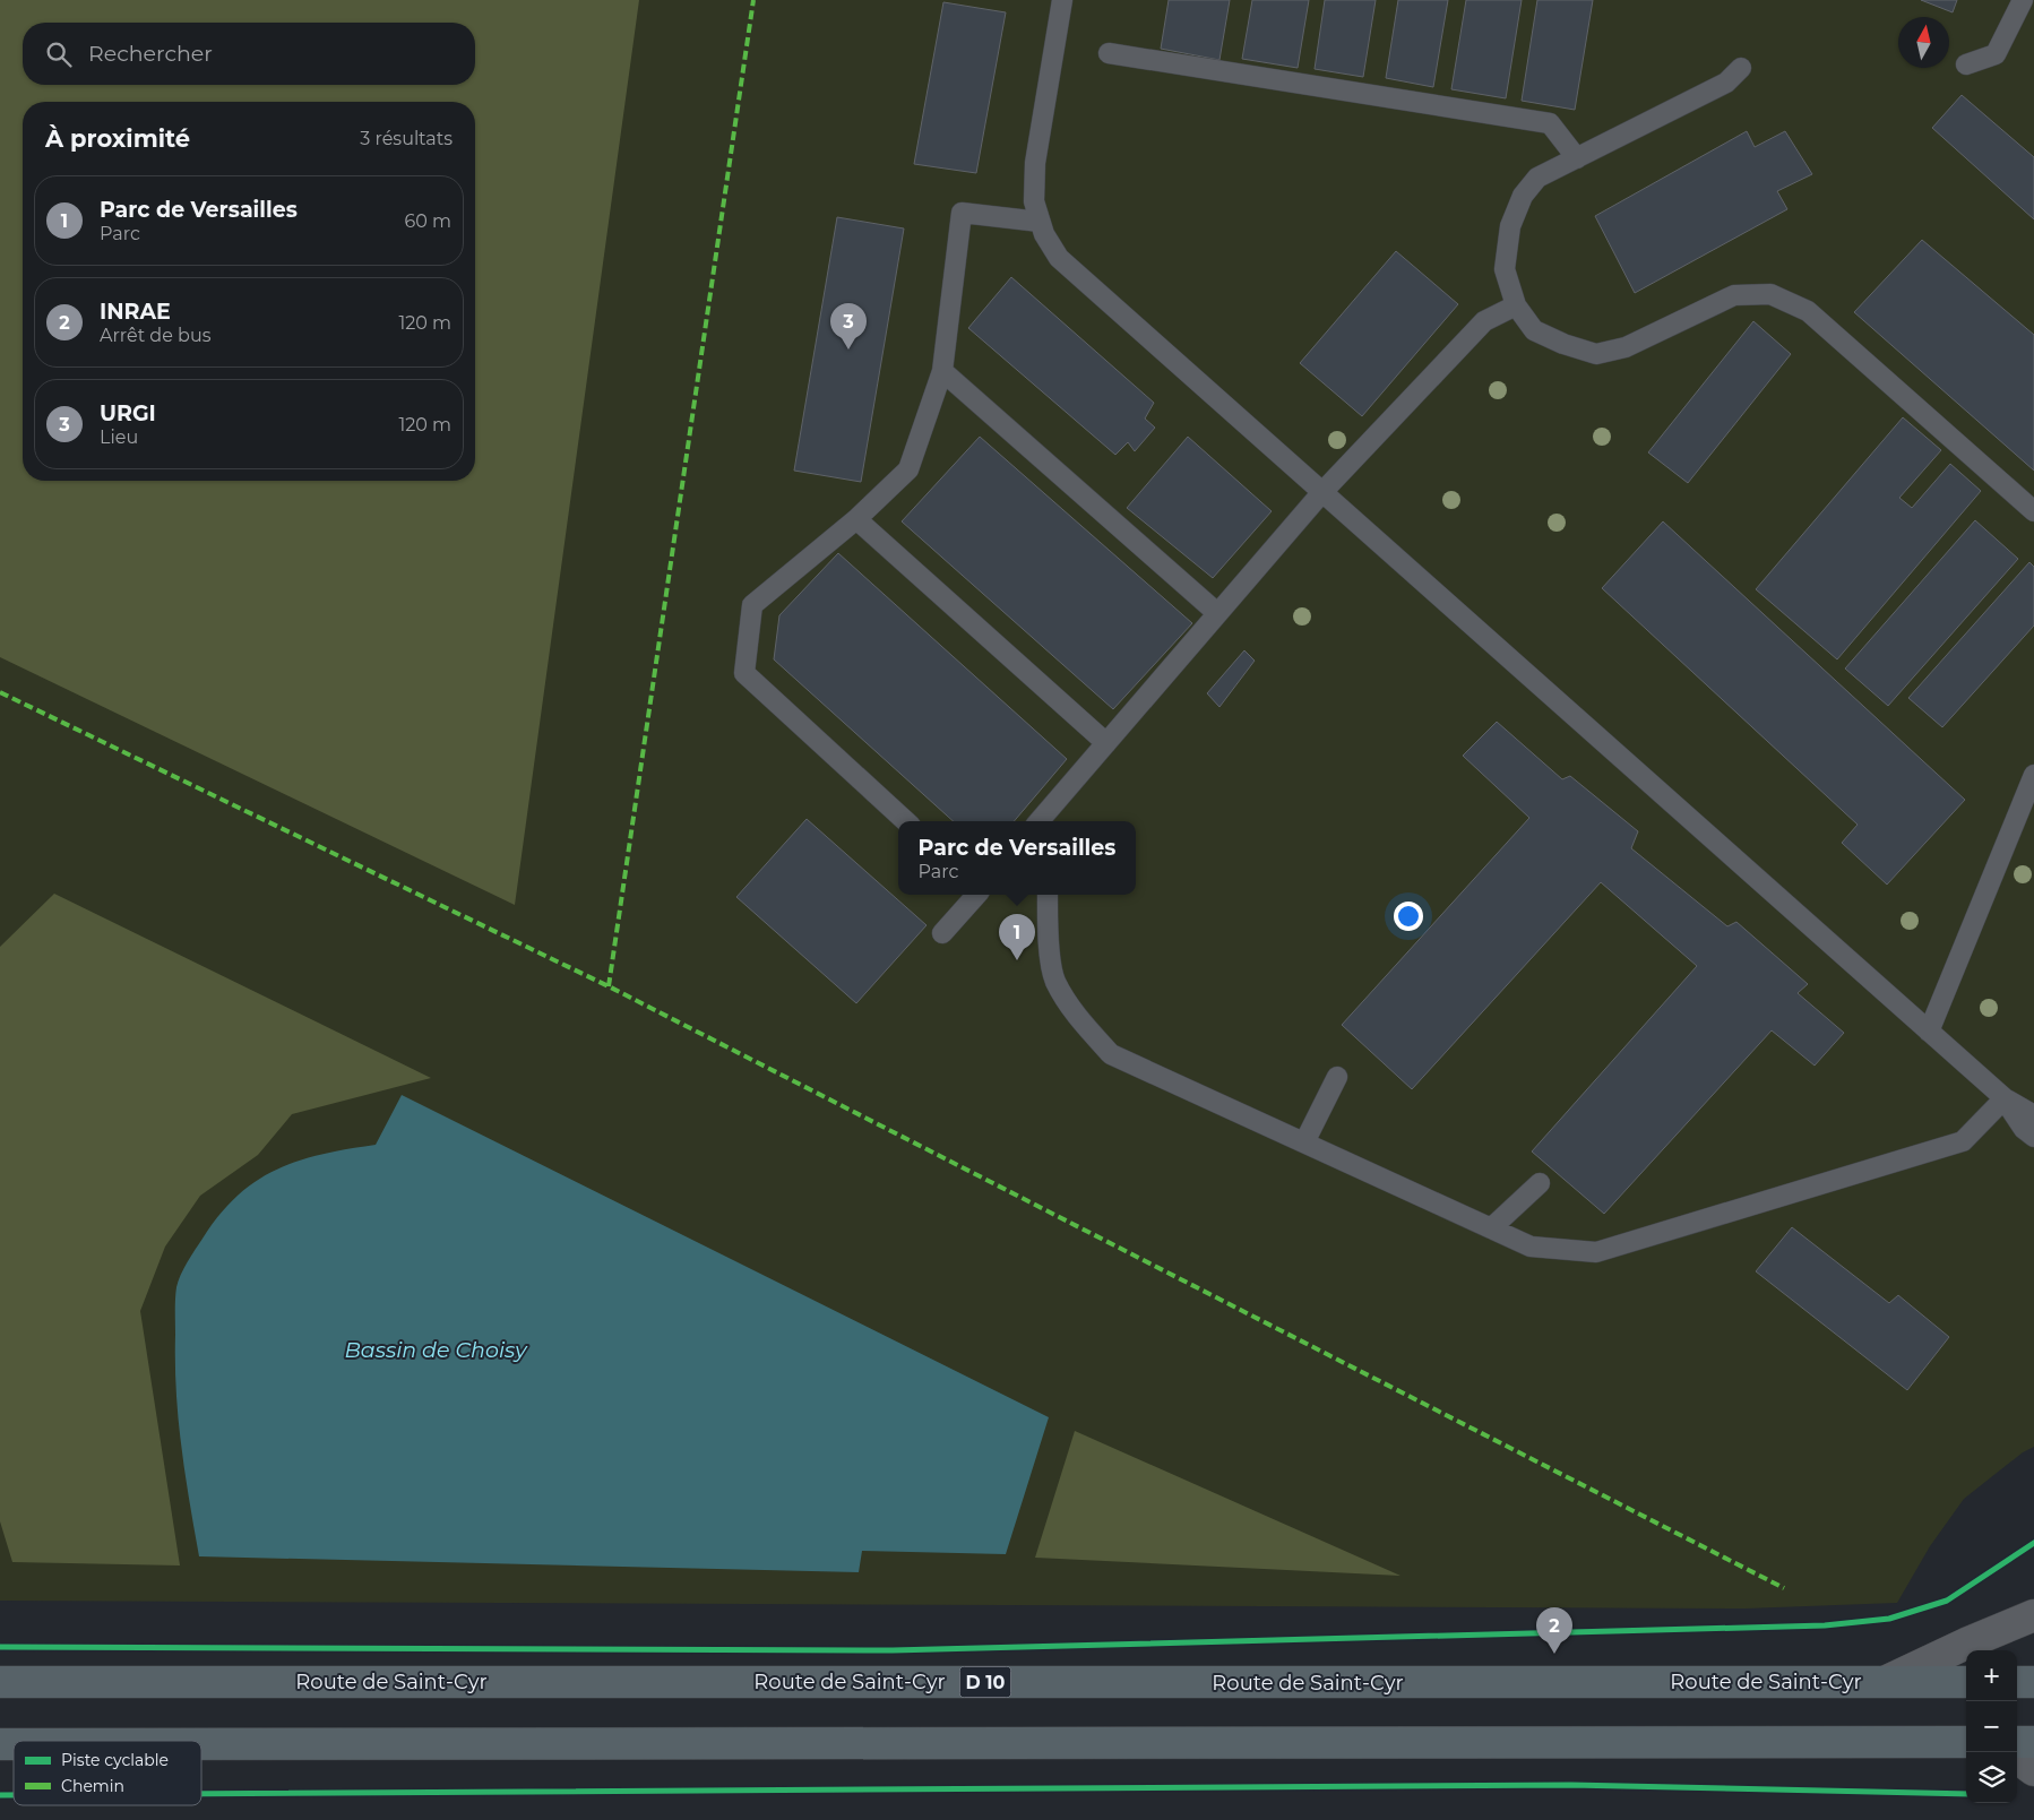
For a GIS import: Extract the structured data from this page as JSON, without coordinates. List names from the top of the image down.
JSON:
{
  "streets": {
    "main road": ["Route de Saint-Cyr", "D 10"]
  },
  "water": ["Bassin de Choisy"],
  "legend": ["Piste cyclable", "Chemin"],
  "north": "top",
  "page": {
    "search": "Rechercher",
    "heading": ["À proximité", "3 résultats"],
    "list": [
      {
        "mark": "1",
        "name": "Parc de Versailles",
        "note": "Parc",
        "value": "60 m"
      },
      {
        "mark": "2",
        "name": "INRAE",
        "note": "Arrêt de bus",
        "value": "120 m"
      },
      {
        "mark": "3",
        "name": "URGI",
        "note": "Lieu",
        "value": "120 m"
      }
    ],
    "pins": ["3", "1", "2"],
    "popup": ["Parc de Versailles", "Parc"],
    "map_buttons": ["+", "−"]
  }
}
